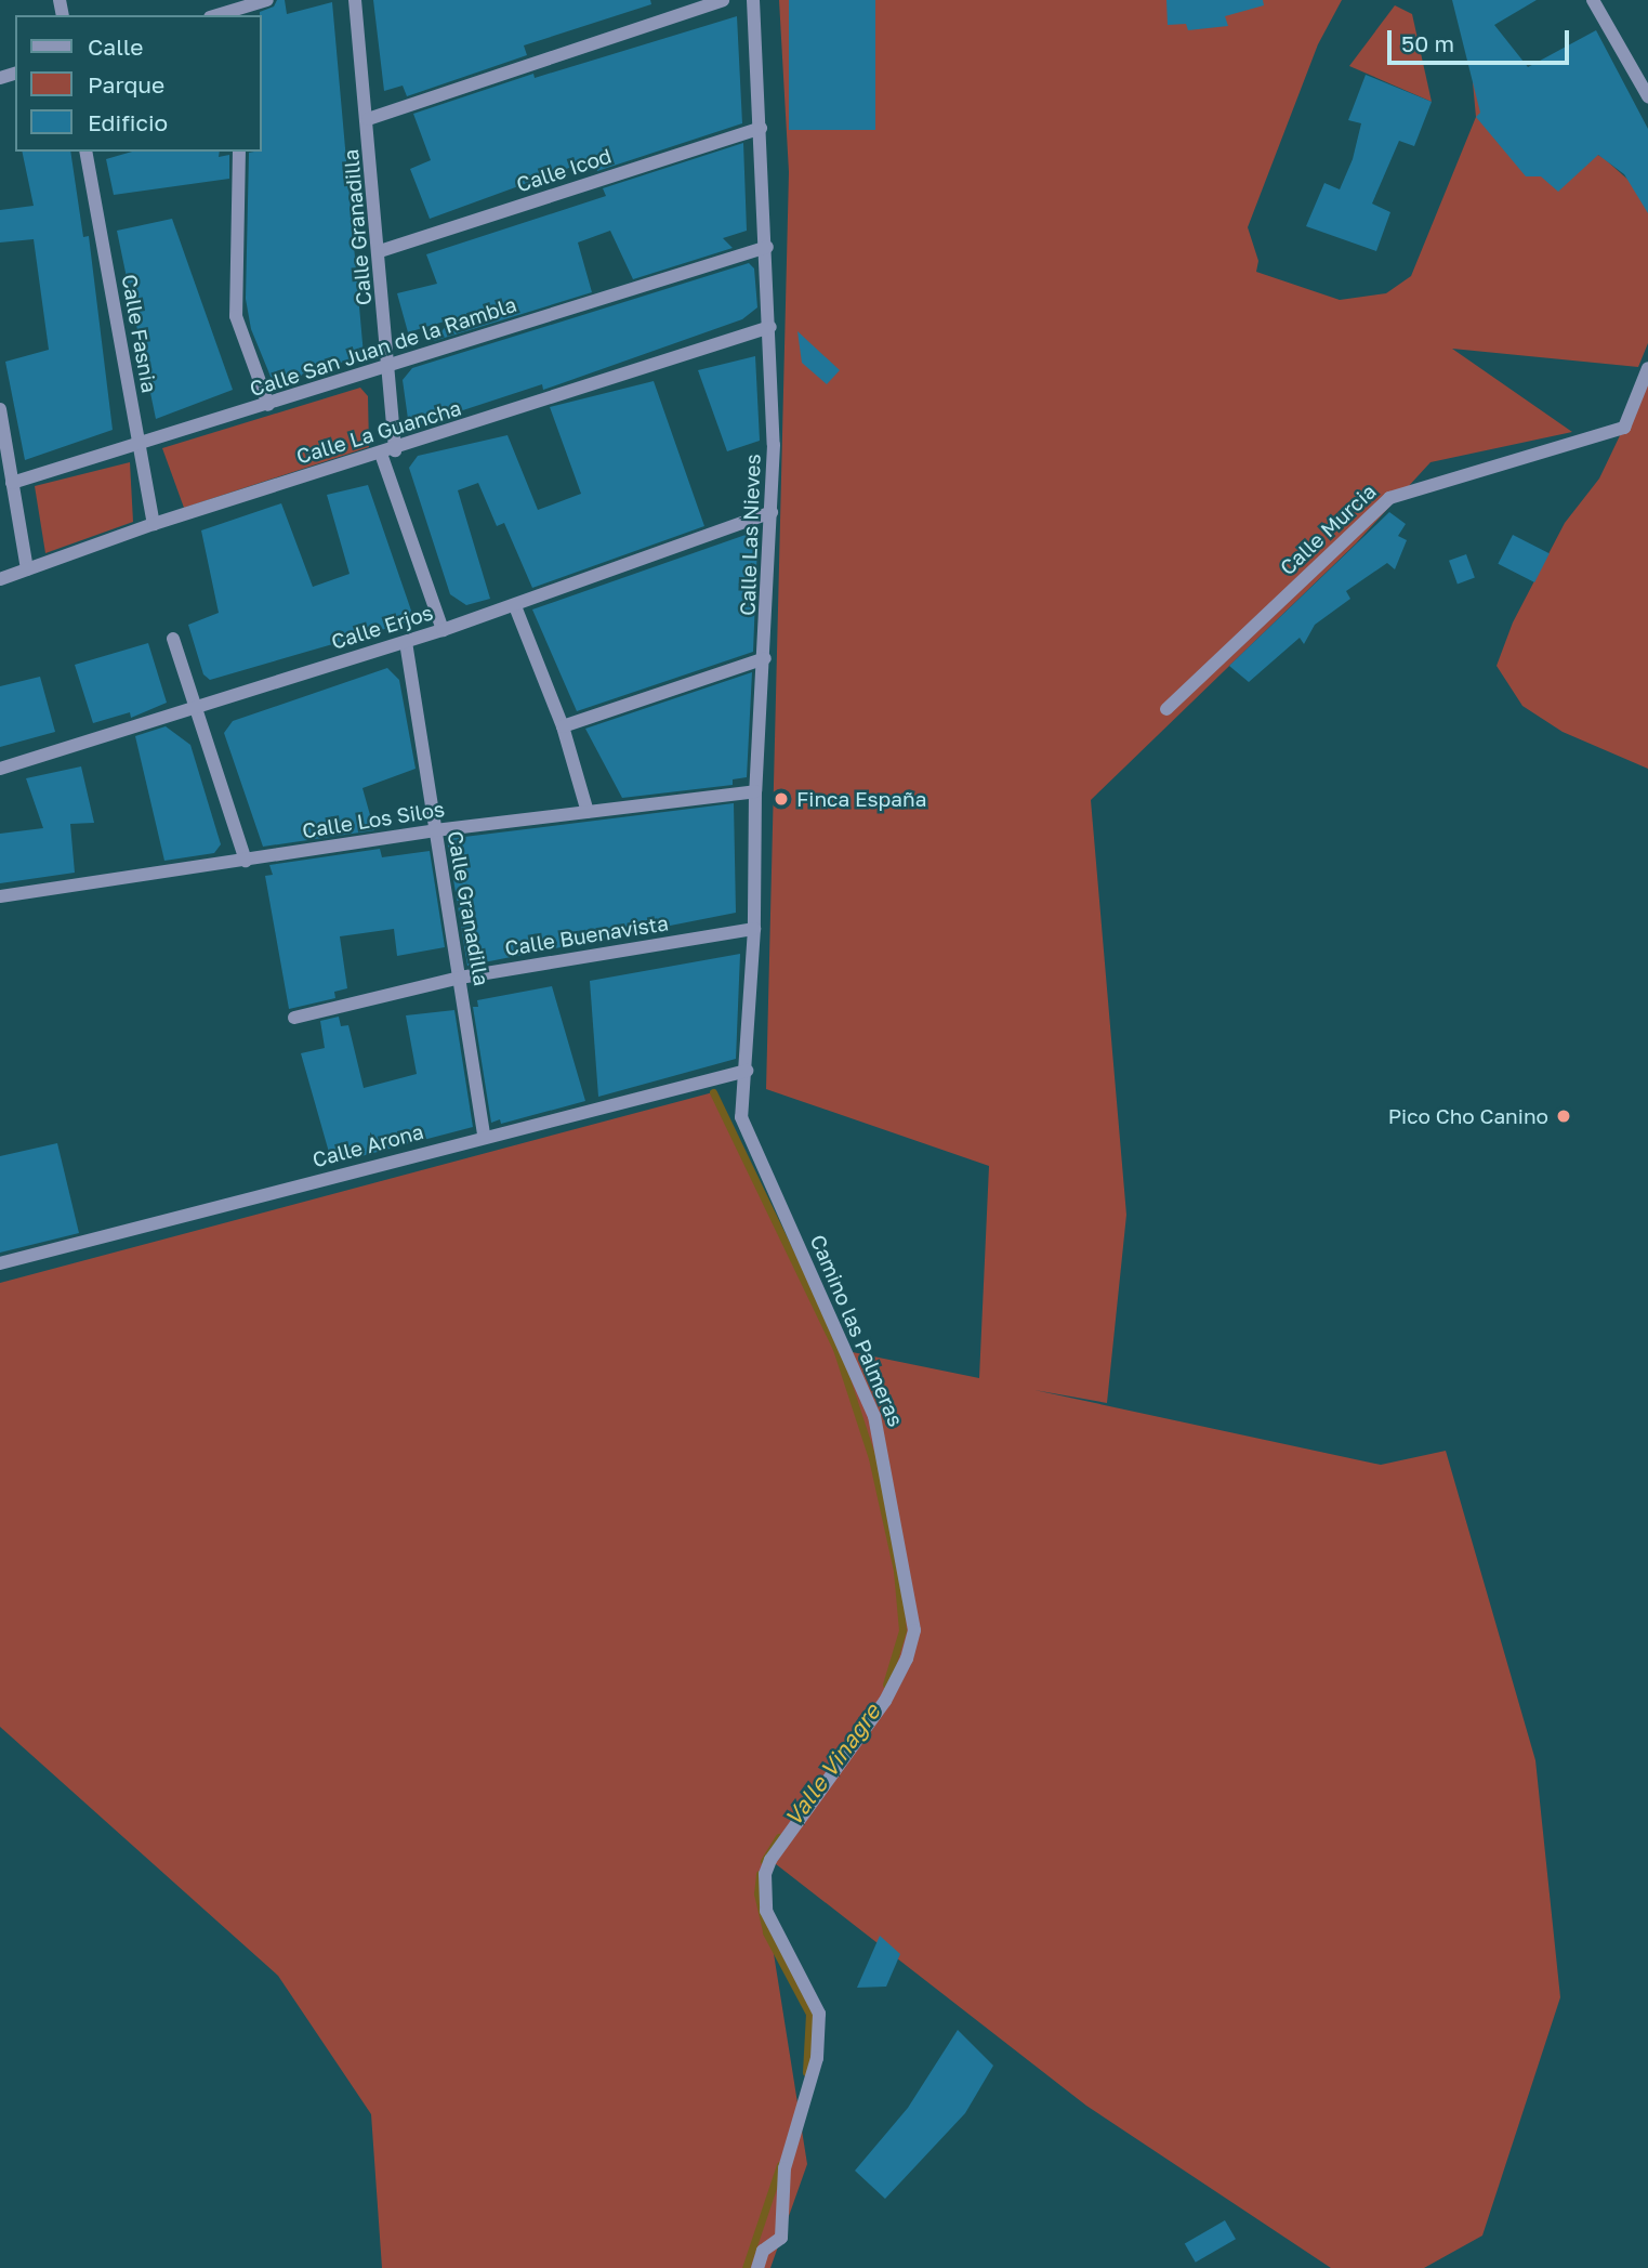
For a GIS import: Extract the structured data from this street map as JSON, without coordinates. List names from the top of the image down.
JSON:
{
  "streets": {
    "street": [
      "Calle Icod",
      "Calle Granadilla",
      "Calle Fasnia",
      "Calle San Juan de la Rambla",
      "Calle La Guancha",
      "Calle Murcia",
      "Calle Las Nieves",
      "Calle Erjos",
      "Calle Los Silos",
      "Calle Buenavista",
      "Calle Arona",
      "Camino las Palmeras"
    ]
  },
  "crossings": [
    ["Calle Icod", "Calle Granadilla"],
    ["Calle Icod", "Calle Las Nieves"],
    ["Calle Granadilla", "Calle San Juan de la Rambla"],
    ["Calle Granadilla", "Calle La Guancha"],
    ["Calle Granadilla", "Calle Erjos"],
    ["Calle Granadilla", "Calle Los Silos"],
    ["Calle Granadilla", "Calle Buenavista"],
    ["Calle Granadilla", "Calle Arona"],
    ["Calle Fasnia", "Calle San Juan de la Rambla"],
    ["Calle Fasnia", "Calle La Guancha"],
    ["Calle San Juan de la Rambla", "Calle Las Nieves"],
    ["Calle La Guancha", "Calle Las Nieves"],
    ["Calle Las Nieves", "Calle Erjos"],
    ["Calle Las Nieves", "Calle Los Silos"],
    ["Calle Las Nieves", "Calle Buenavista"],
    ["Calle Las Nieves", "Calle Arona"],
    ["Calle Las Nieves", "Camino las Palmeras"],
    ["Calle Arona", "Camino las Palmeras"]
  ],
  "water": ["Valle Vinagre"],
  "places": ["Finca España", "Pico Cho Canino"],
  "legend": ["Calle", "Parque", "Edificio"],
  "scale_bar": "50 m"
}
